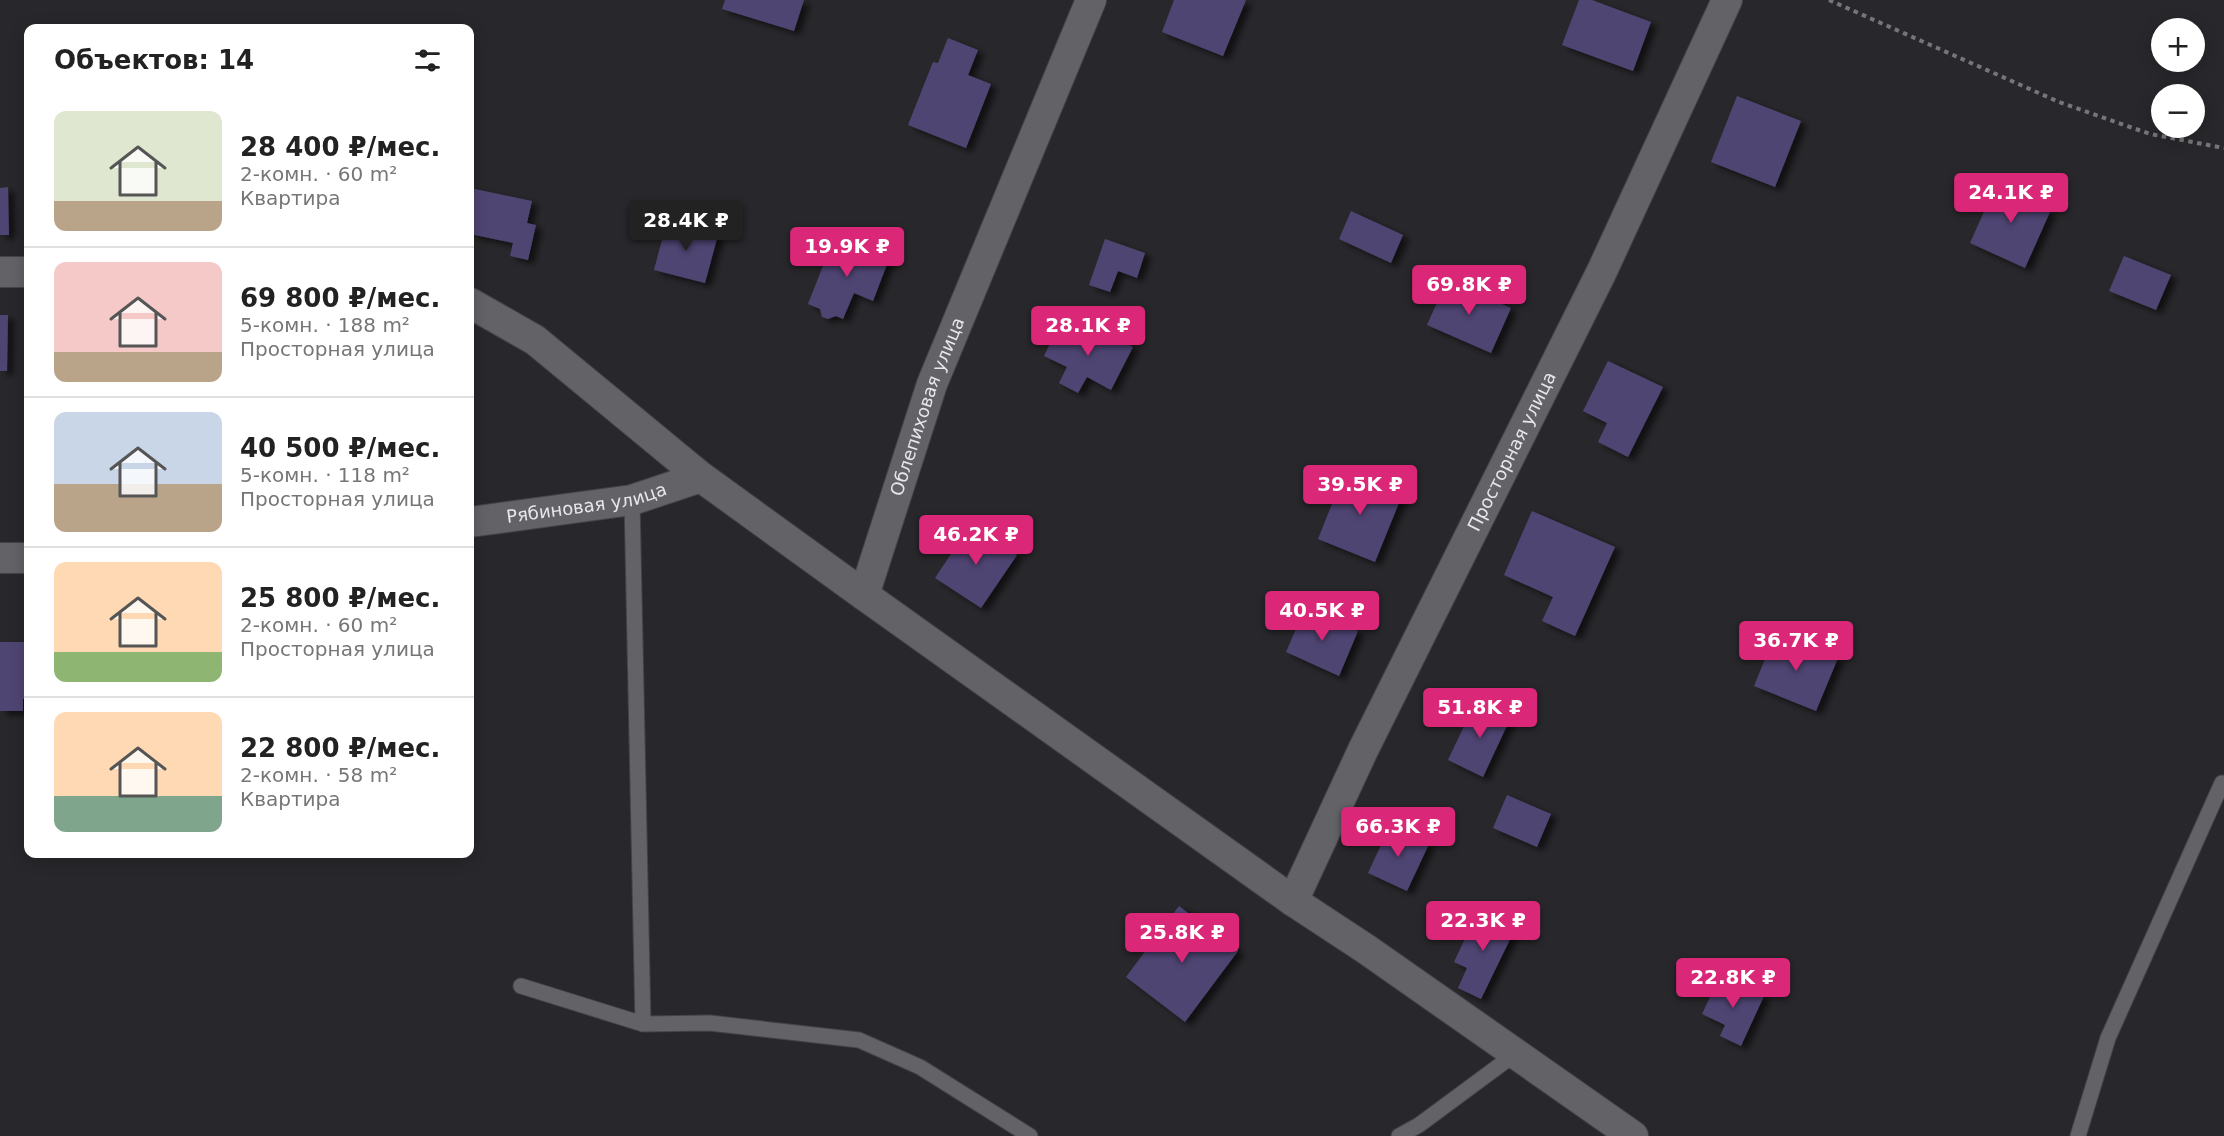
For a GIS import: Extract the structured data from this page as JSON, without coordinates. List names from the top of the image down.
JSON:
{
  "streets": {
    "street": ["Облепиховая улица", "Просторная улица", "Рябиновая улица"]
  },
  "page": {
    "map_buttons": ["+", "−"],
    "heading": "Объектов: 14",
    "list": [
      {
        "name": "28 400 ₽/мес.",
        "note": "2-комн. · 60 m² · Квартира"
      },
      {
        "name": "69 800 ₽/мес.",
        "note": "5-комн. · 188 m² · Просторная улица"
      },
      {
        "name": "40 500 ₽/мес.",
        "note": "5-комн. · 118 m² · Просторная улица"
      },
      {
        "name": "25 800 ₽/мес.",
        "note": "2-комн. · 60 m² · Просторная улица"
      },
      {
        "name": "22 800 ₽/мес.",
        "note": "2-комн. · 58 m² · Квартира"
      }
    ],
    "price": [
      "24.1K ₽",
      "28.4K ₽",
      "19.9K ₽",
      "69.8K ₽",
      "28.1K ₽",
      "39.5K ₽",
      "46.2K ₽",
      "40.5K ₽",
      "36.7K ₽",
      "51.8K ₽",
      "66.3K ₽",
      "22.3K ₽",
      "25.8K ₽",
      "22.8K ₽"
    ]
  }
}
